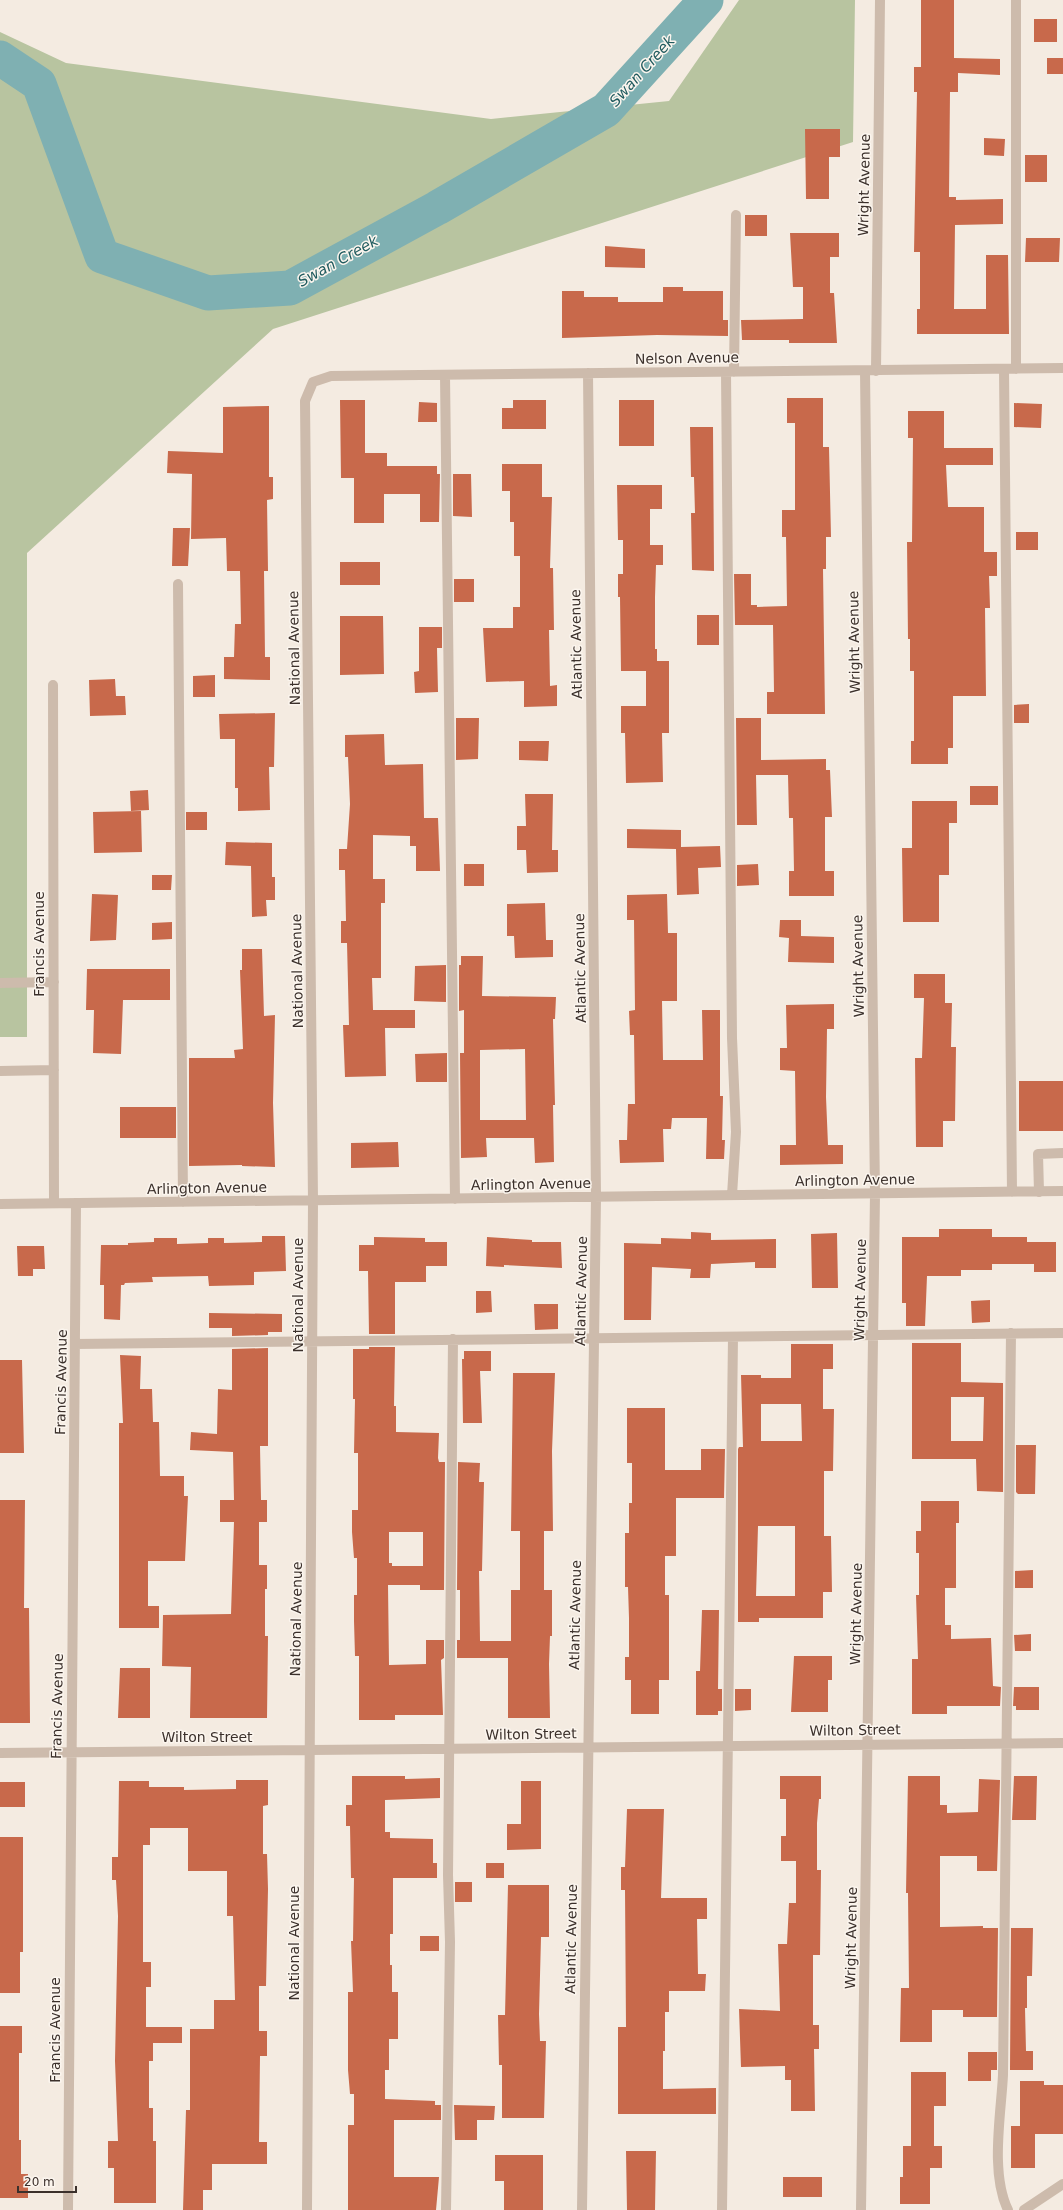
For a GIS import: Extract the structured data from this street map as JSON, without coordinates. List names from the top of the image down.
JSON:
{
  "streets": {
    "street": [
      "Wright Avenue",
      "Nelson Avenue",
      "Atlantic Avenue",
      "National Avenue",
      "Francis Avenue",
      "Arlington Avenue",
      "Wilton Street"
    ]
  },
  "crossings": [
    ["Wright Avenue", "Nelson Avenue"],
    ["Wright Avenue", "Arlington Avenue"],
    ["Wright Avenue", "Wilton Street"],
    ["Nelson Avenue", "Atlantic Avenue"],
    ["Nelson Avenue", "National Avenue"],
    ["Atlantic Avenue", "Arlington Avenue"],
    ["Atlantic Avenue", "Wilton Street"],
    ["National Avenue", "Arlington Avenue"],
    ["National Avenue", "Wilton Street"],
    ["Francis Avenue", "Arlington Avenue"],
    ["Francis Avenue", "Wilton Street"]
  ],
  "water": ["Swan Creek"],
  "scale_bar": "20 m"
}
